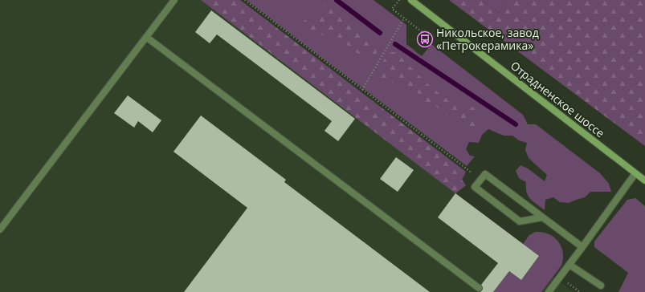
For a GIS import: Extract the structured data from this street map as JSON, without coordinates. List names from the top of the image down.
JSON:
{
  "streets": {
    "main road": ["Отрадненское шоссе"]
  },
  "places": {
    "bus stop": ["Никольское, завод «Петрокерамика»"]
  }
}
